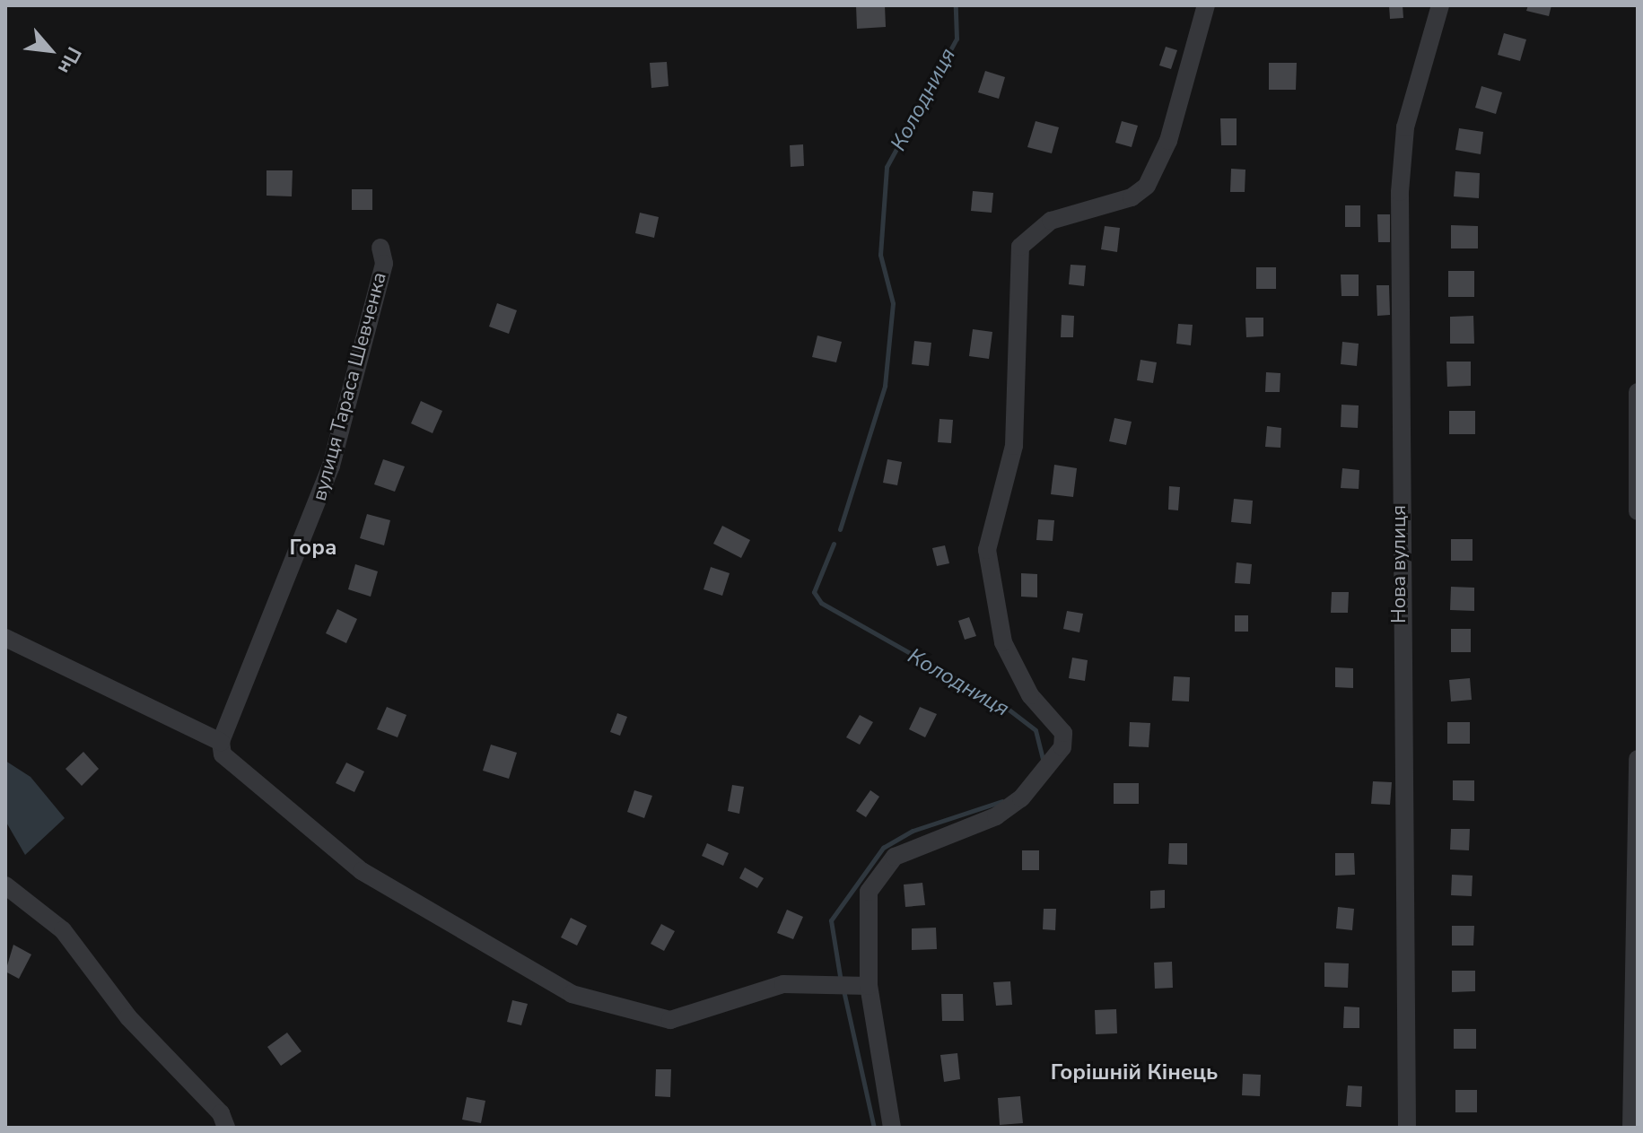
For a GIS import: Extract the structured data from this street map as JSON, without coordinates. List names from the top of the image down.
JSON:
{
  "streets": {
    "street": ["вулиця Тараса Шевченка", "Нова вулиця"]
  },
  "districts": ["Гора", "Горішній Кінець"],
  "water": ["Колодниця"],
  "north": "bottom right"
}
